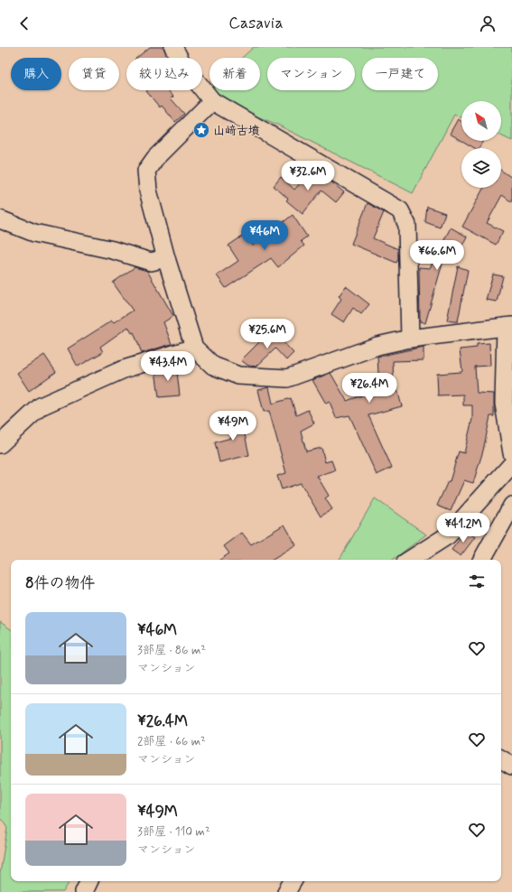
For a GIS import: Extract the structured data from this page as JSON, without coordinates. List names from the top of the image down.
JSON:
{
  "places": {
    "place": ["山﨑古墳"]
  },
  "north": "top left",
  "page": {
    "header": "Casavia",
    "chip": [
      "購入",
      "賃貸",
      "絞り込み",
      "新着",
      "マンション",
      "一戸建て"
    ],
    "price": [
      "¥32.6M",
      "¥46M",
      "¥66.6M",
      "¥25.6M",
      "¥43.4M",
      "¥26.4M",
      "¥49M",
      "¥41.2M"
    ],
    "heading": "8件の物件",
    "list": [
      {
        "name": "¥46M",
        "note": "3部屋 · 86 m² · マンション"
      },
      {
        "name": "¥26.4M",
        "note": "2部屋 · 66 m² · マンション"
      },
      {
        "name": "¥49M",
        "note": "3部屋 · 110 m² · マンション"
      }
    ]
  }
}
